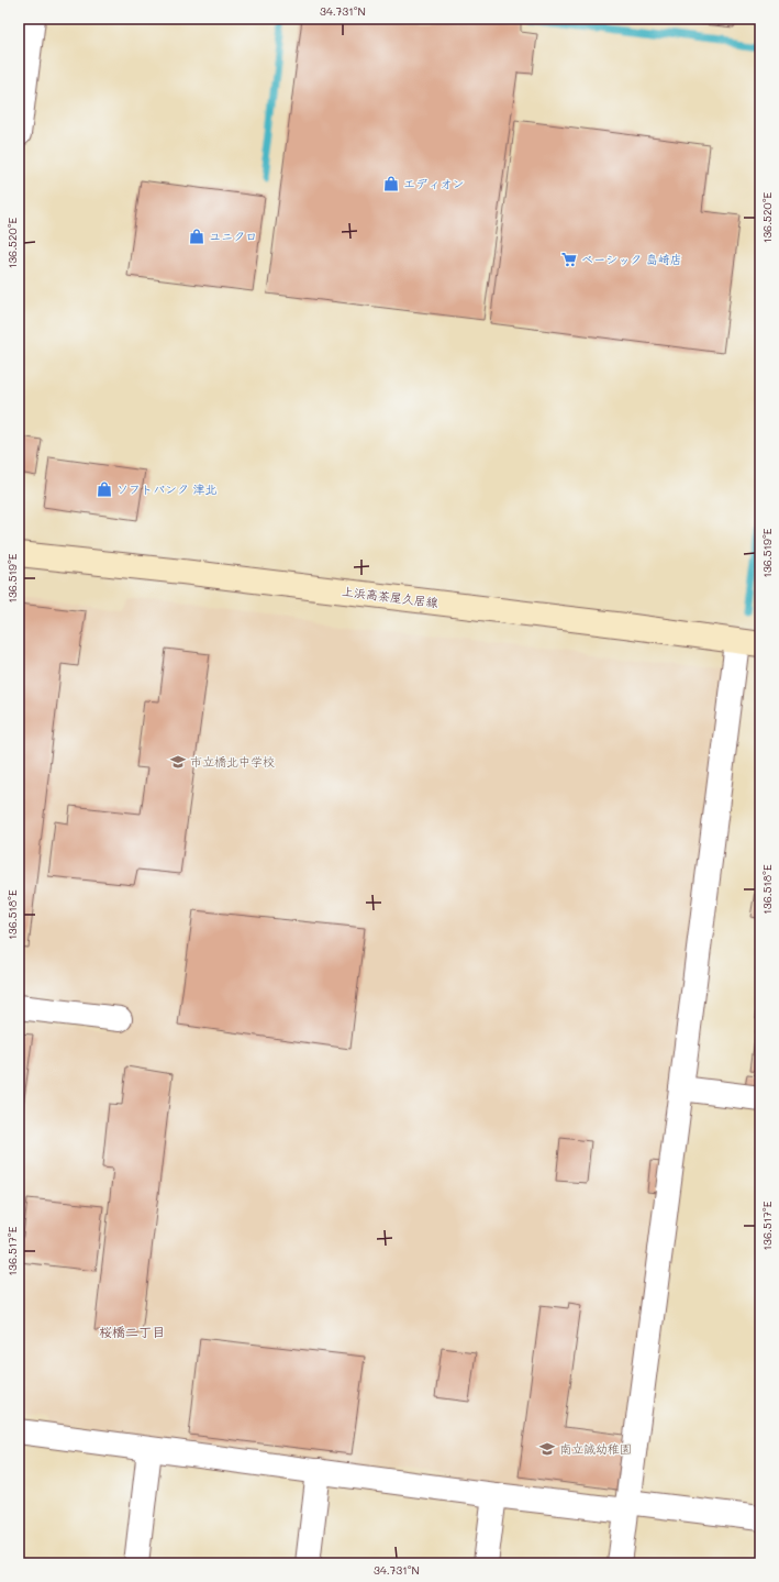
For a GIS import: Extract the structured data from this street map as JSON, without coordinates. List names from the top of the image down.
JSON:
{
  "streets": {
    "main road": ["上浜高茶屋久居線"]
  },
  "districts": ["桜橋二丁目"],
  "places": {
    "shop": ["エディオン", "ユニクロ", "ソフトバンク 津北"],
    "supermarket": ["ベーシック 島崎店"],
    "school or university": ["市立橋北中学校", "南立誠幼稚園"]
  },
  "coordinates": [
    "34.731°N",
    "136.520°E",
    "136.519°E",
    "136.518°E",
    "136.517°E"
  ]
}
